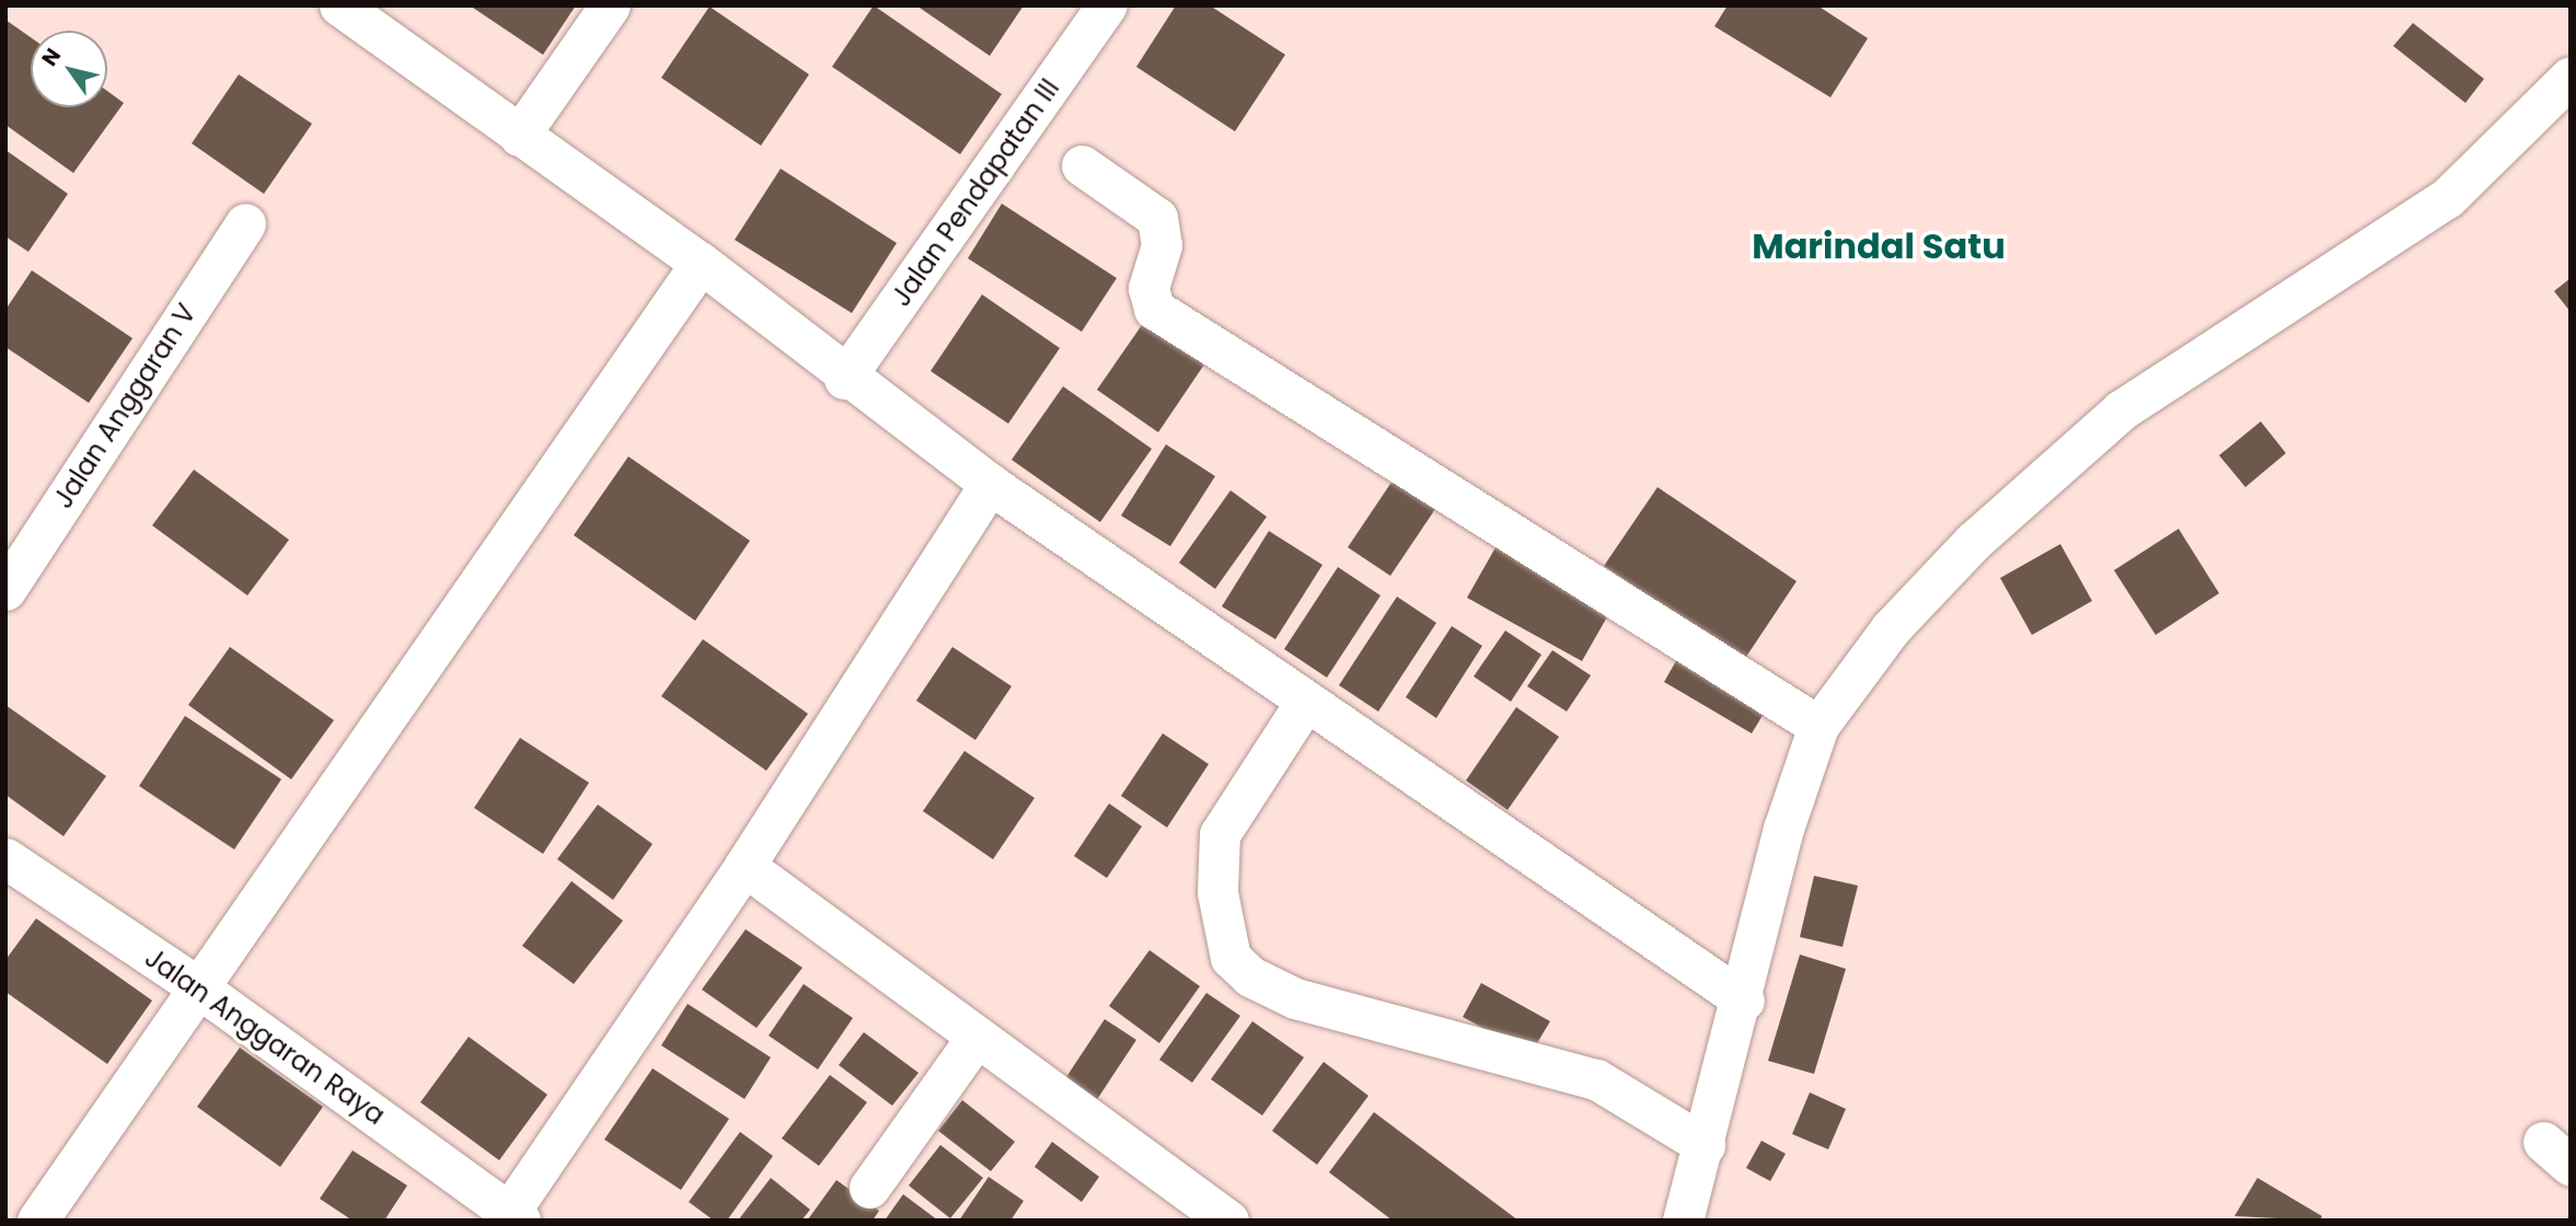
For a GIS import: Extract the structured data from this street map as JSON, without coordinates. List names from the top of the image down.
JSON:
{
  "streets": {
    "street": ["Jalan Pendapatan III", "Jalan Anggaran V", "Jalan Anggaran Raya"]
  },
  "districts": ["Marindal Satu"],
  "north": "top left"
}
